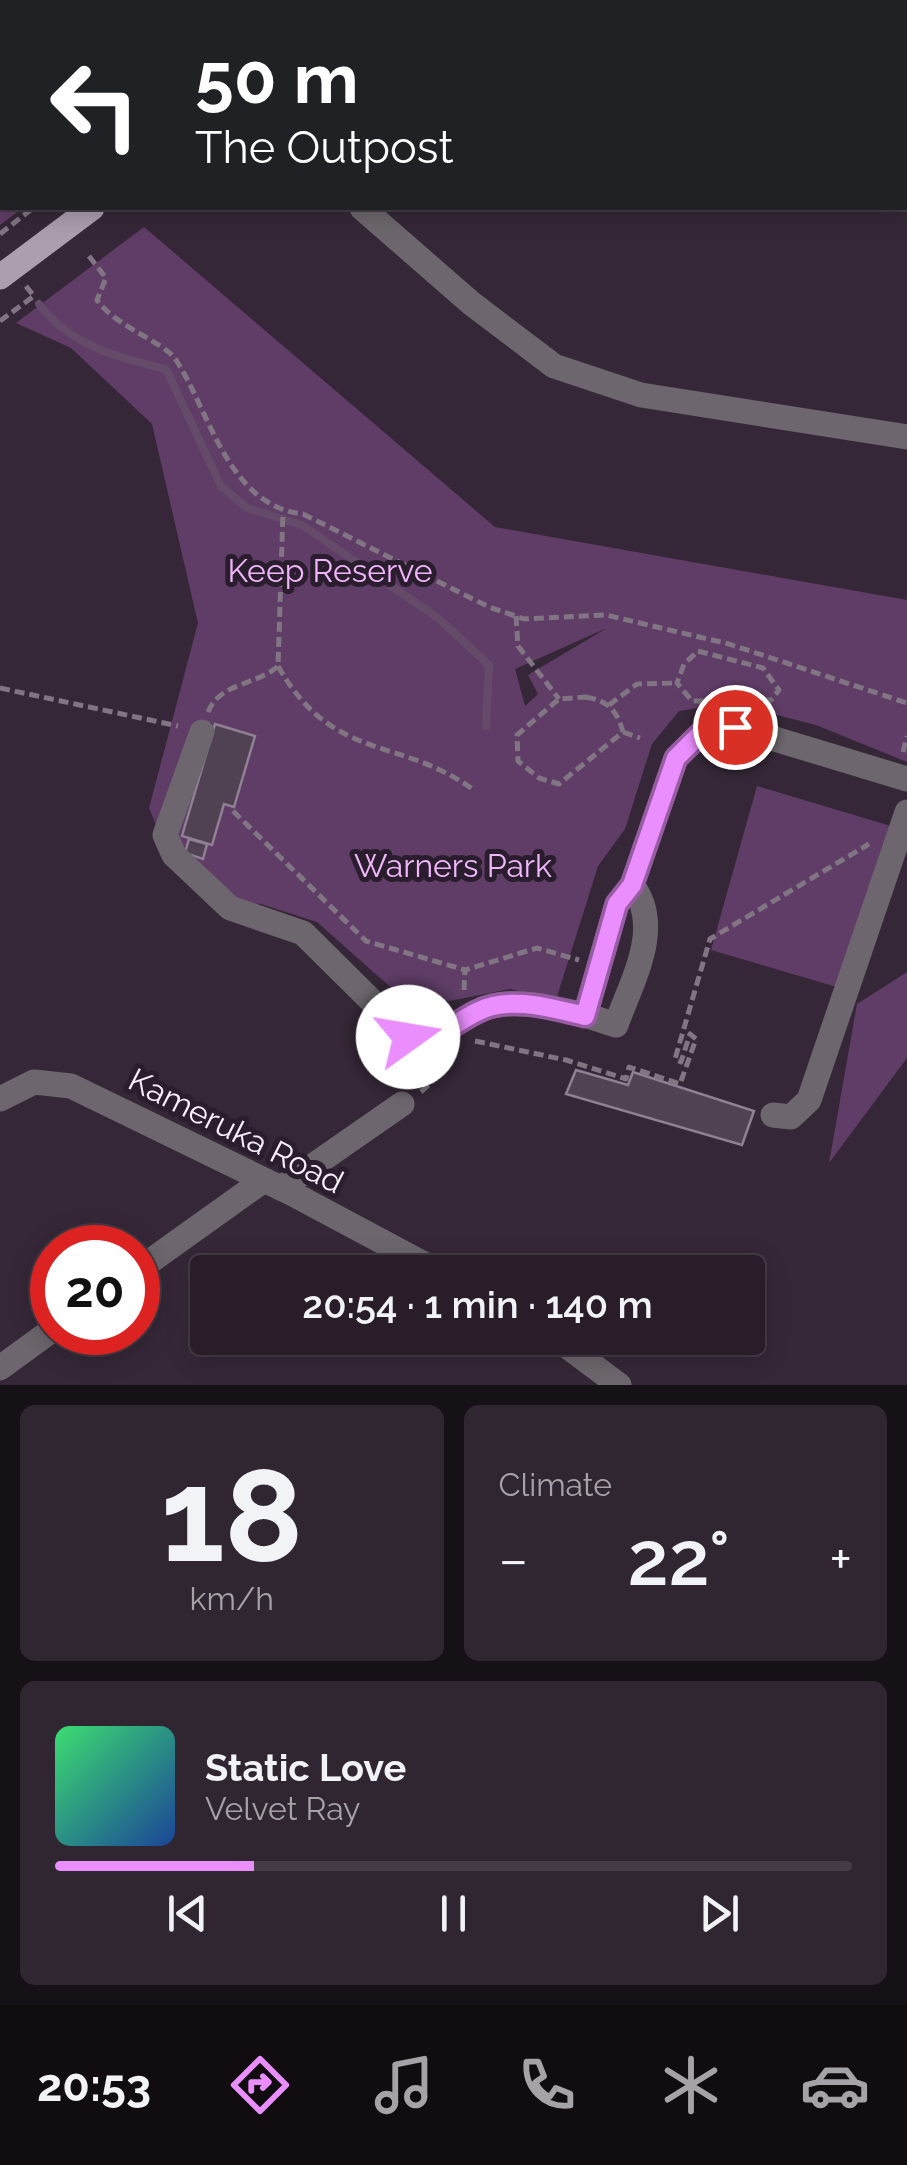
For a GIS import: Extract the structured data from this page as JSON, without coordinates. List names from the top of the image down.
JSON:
{
  "streets": {
    "street": ["Kameruka Road"]
  },
  "parks": ["Keep Reserve", "Warners Park"],
  "page": {
    "turn": ["50 m", "The Outpost"],
    "limit": "20",
    "trip": "20:54 · 1 min · 140 m",
    "tile": [
      ["18", "km/h"],
      "Climate"
    ],
    "heat": ["−", "22°", "+"],
    "song": ["Static Love", "Velvet Ray"],
    "tabs": "20:53"
  }
}
